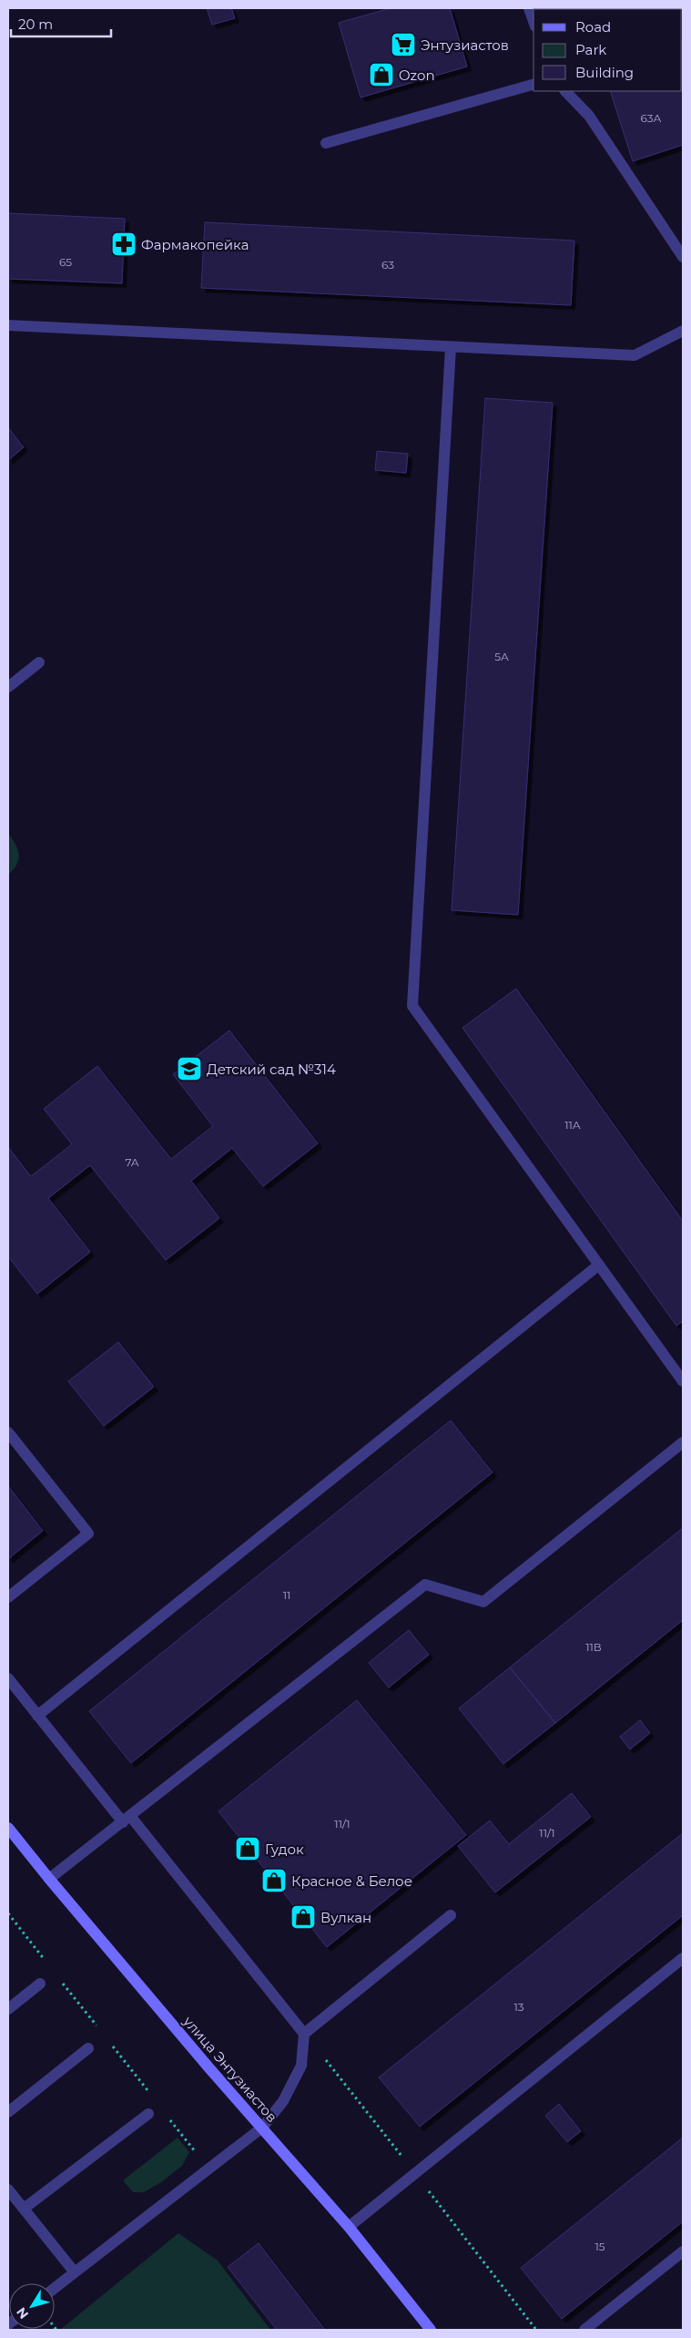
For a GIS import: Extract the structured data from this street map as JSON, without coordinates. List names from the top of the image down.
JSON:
{
  "streets": {
    "main road": ["улица Энтузиастов"]
  },
  "places": {
    "supermarket": ["Энтузиастов"],
    "shop": [
      "Ozon",
      "Гудок",
      "Красное & Белое",
      "Вулкан"
    ],
    "pharmacy": ["Фармакопейка"],
    "school or university": ["Детский сад №314"]
  },
  "house_numbers": [
    "63А",
    "65",
    "63",
    "5А",
    "11А",
    "7А",
    "11",
    "11В",
    "11/1",
    "11/1",
    "13",
    "15"
  ],
  "legend": ["Road", "Park", "Building"],
  "scale_bar": "20 m",
  "north": "bottom left"
}
